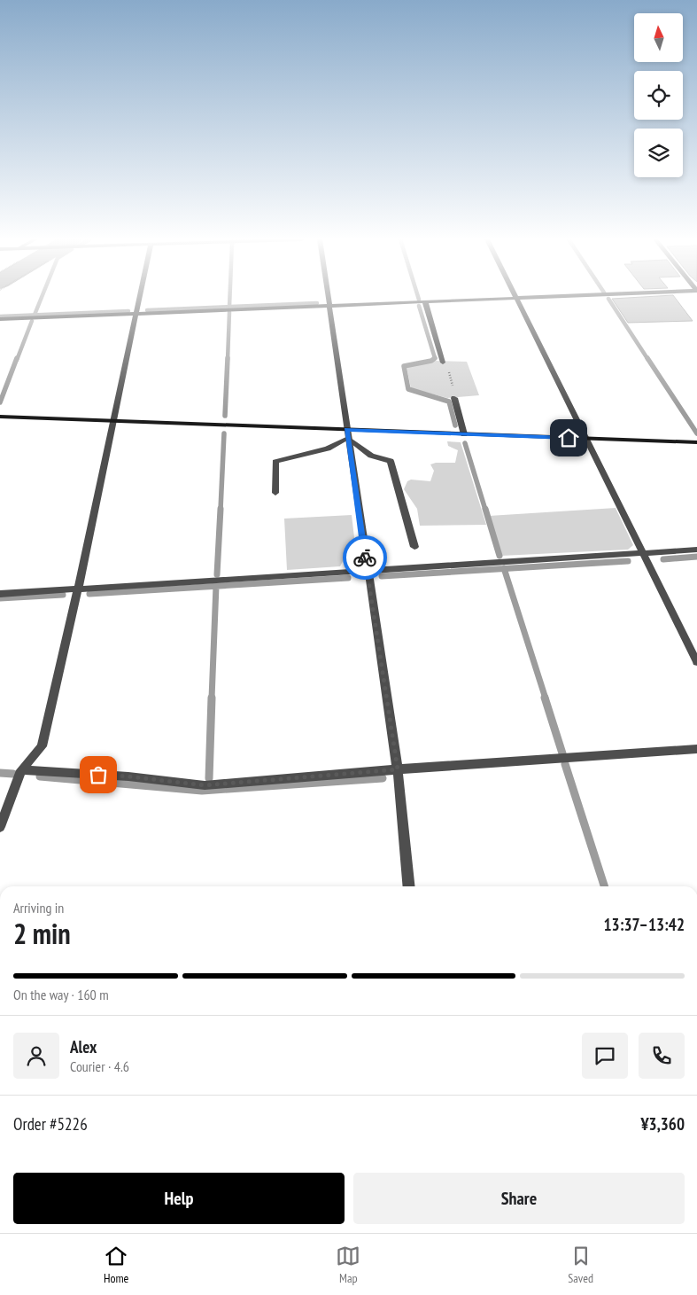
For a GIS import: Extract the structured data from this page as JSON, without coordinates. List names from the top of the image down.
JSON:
{
  "north": "top",
  "page": {
    "heading": ["2 min", "Arriving in", "13:37–13:42"],
    "panel": [
      "Alex",
      "Courier · 4.6",
      "Order #5226",
      "¥3,360"
    ],
    "bar": "On the way · 160 m",
    "buttons": ["Help", "Share"],
    "tabs": ["Home", "Map", "Saved"]
  }
}
